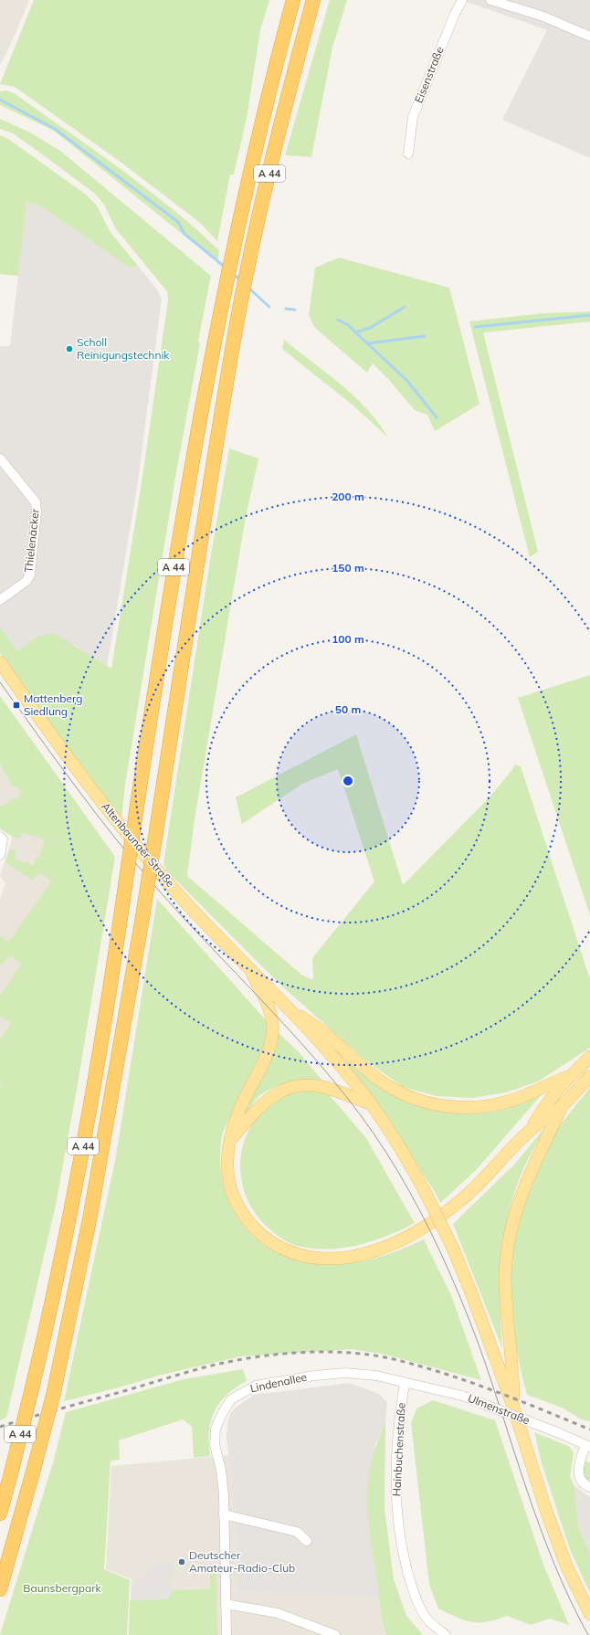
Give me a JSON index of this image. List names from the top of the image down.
{
  "streets": {
    "highway": ["A 44"],
    "main road": ["Altenbaunaer Straße"],
    "street": [
      "Eisenstraße",
      "Thielenäcker",
      "Lindenallee",
      "Ulmenstraße",
      "Hainbuchenstraße"
    ]
  },
  "crossings": [
    ["Lindenallee", "Ulmenstraße"],
    ["Lindenallee", "Hainbuchenstraße"],
    ["Ulmenstraße", "Hainbuchenstraße"]
  ],
  "parks": ["Baunsbergpark"],
  "places": {
    "other": ["Scholl Reinigungstechnik", "Deutscher Amateur-Radio-Club"],
    "transit": ["Mattenberg Siedlung"]
  },
  "rings": [
    "200 m",
    "150 m",
    "100 m",
    "50 m"
  ]
}
